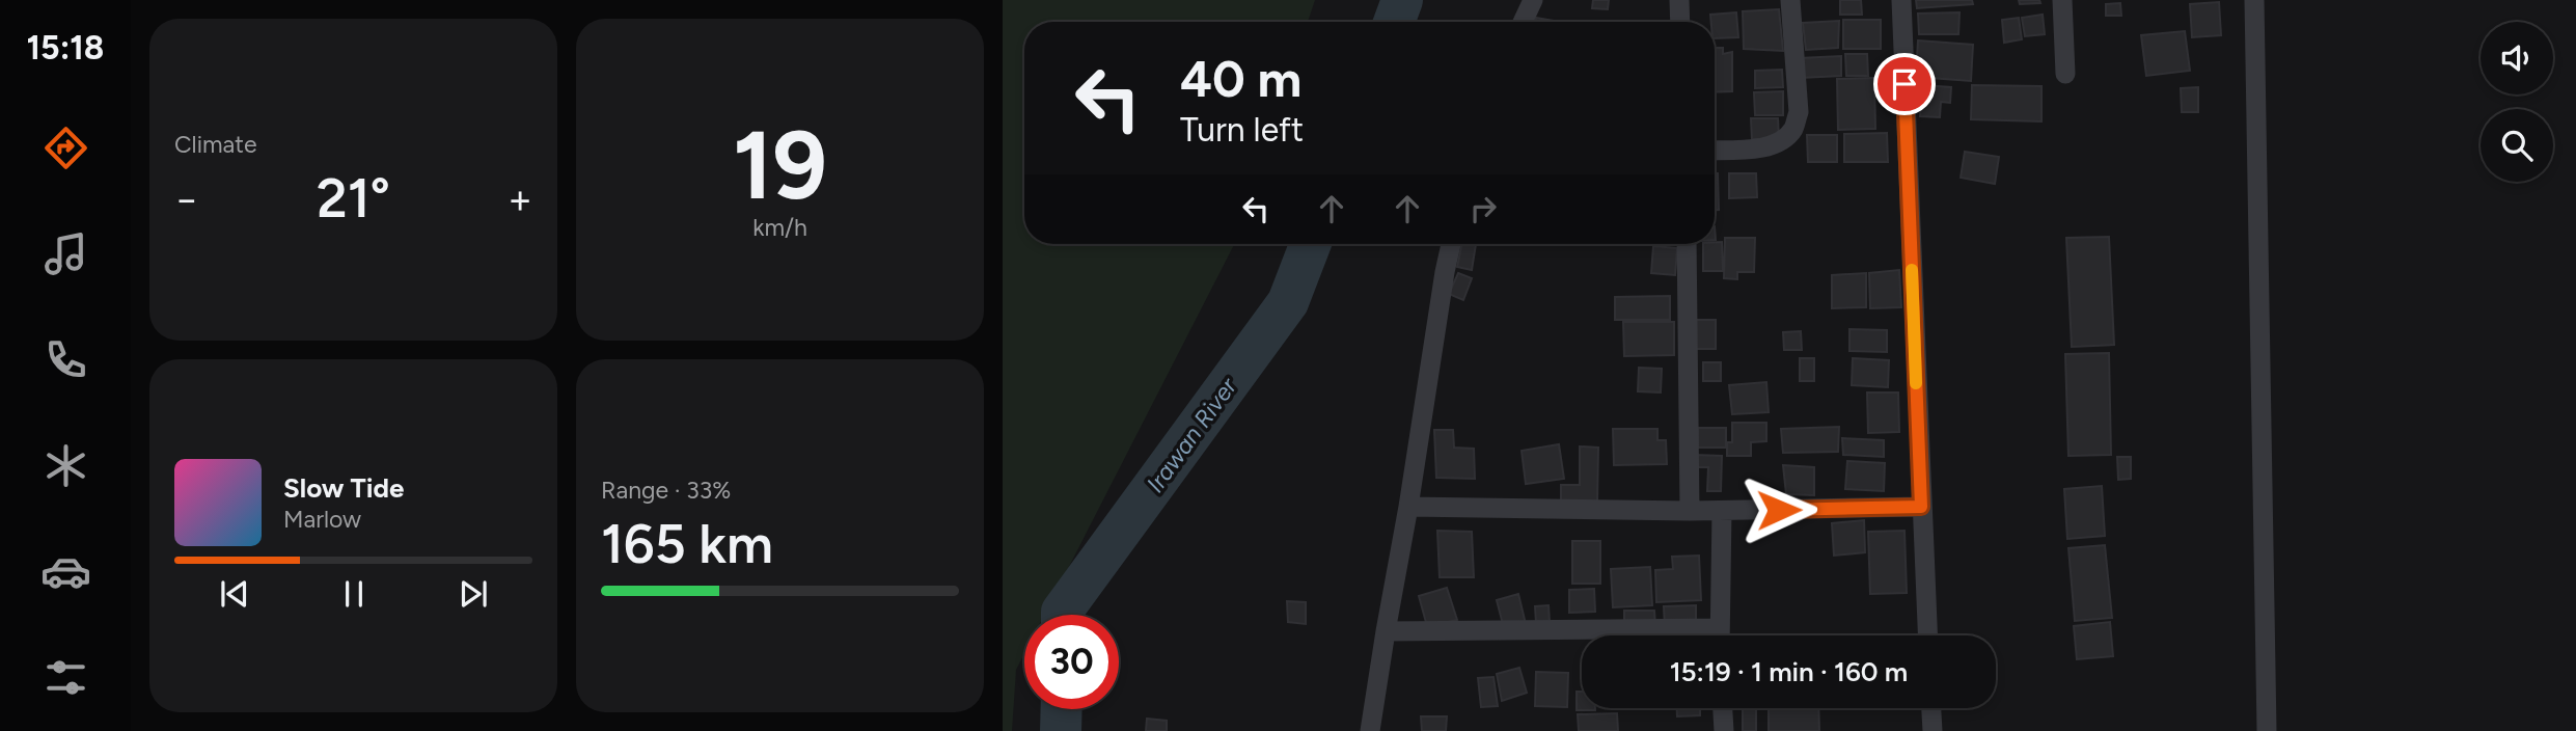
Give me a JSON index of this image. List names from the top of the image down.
{
  "water": ["Irawan River"],
  "page": {
    "tabs": "15:18",
    "tile": [
      "Climate",
      ["19", "km/h"],
      ["Range · 33%", "165 km"]
    ],
    "turn": ["40 m", "Turn left"],
    "heat": ["−", "21°", "+"],
    "song": ["Slow Tide", "Marlow"],
    "limit": "30",
    "trip": "15:19 · 1 min · 160 m"
  }
}
